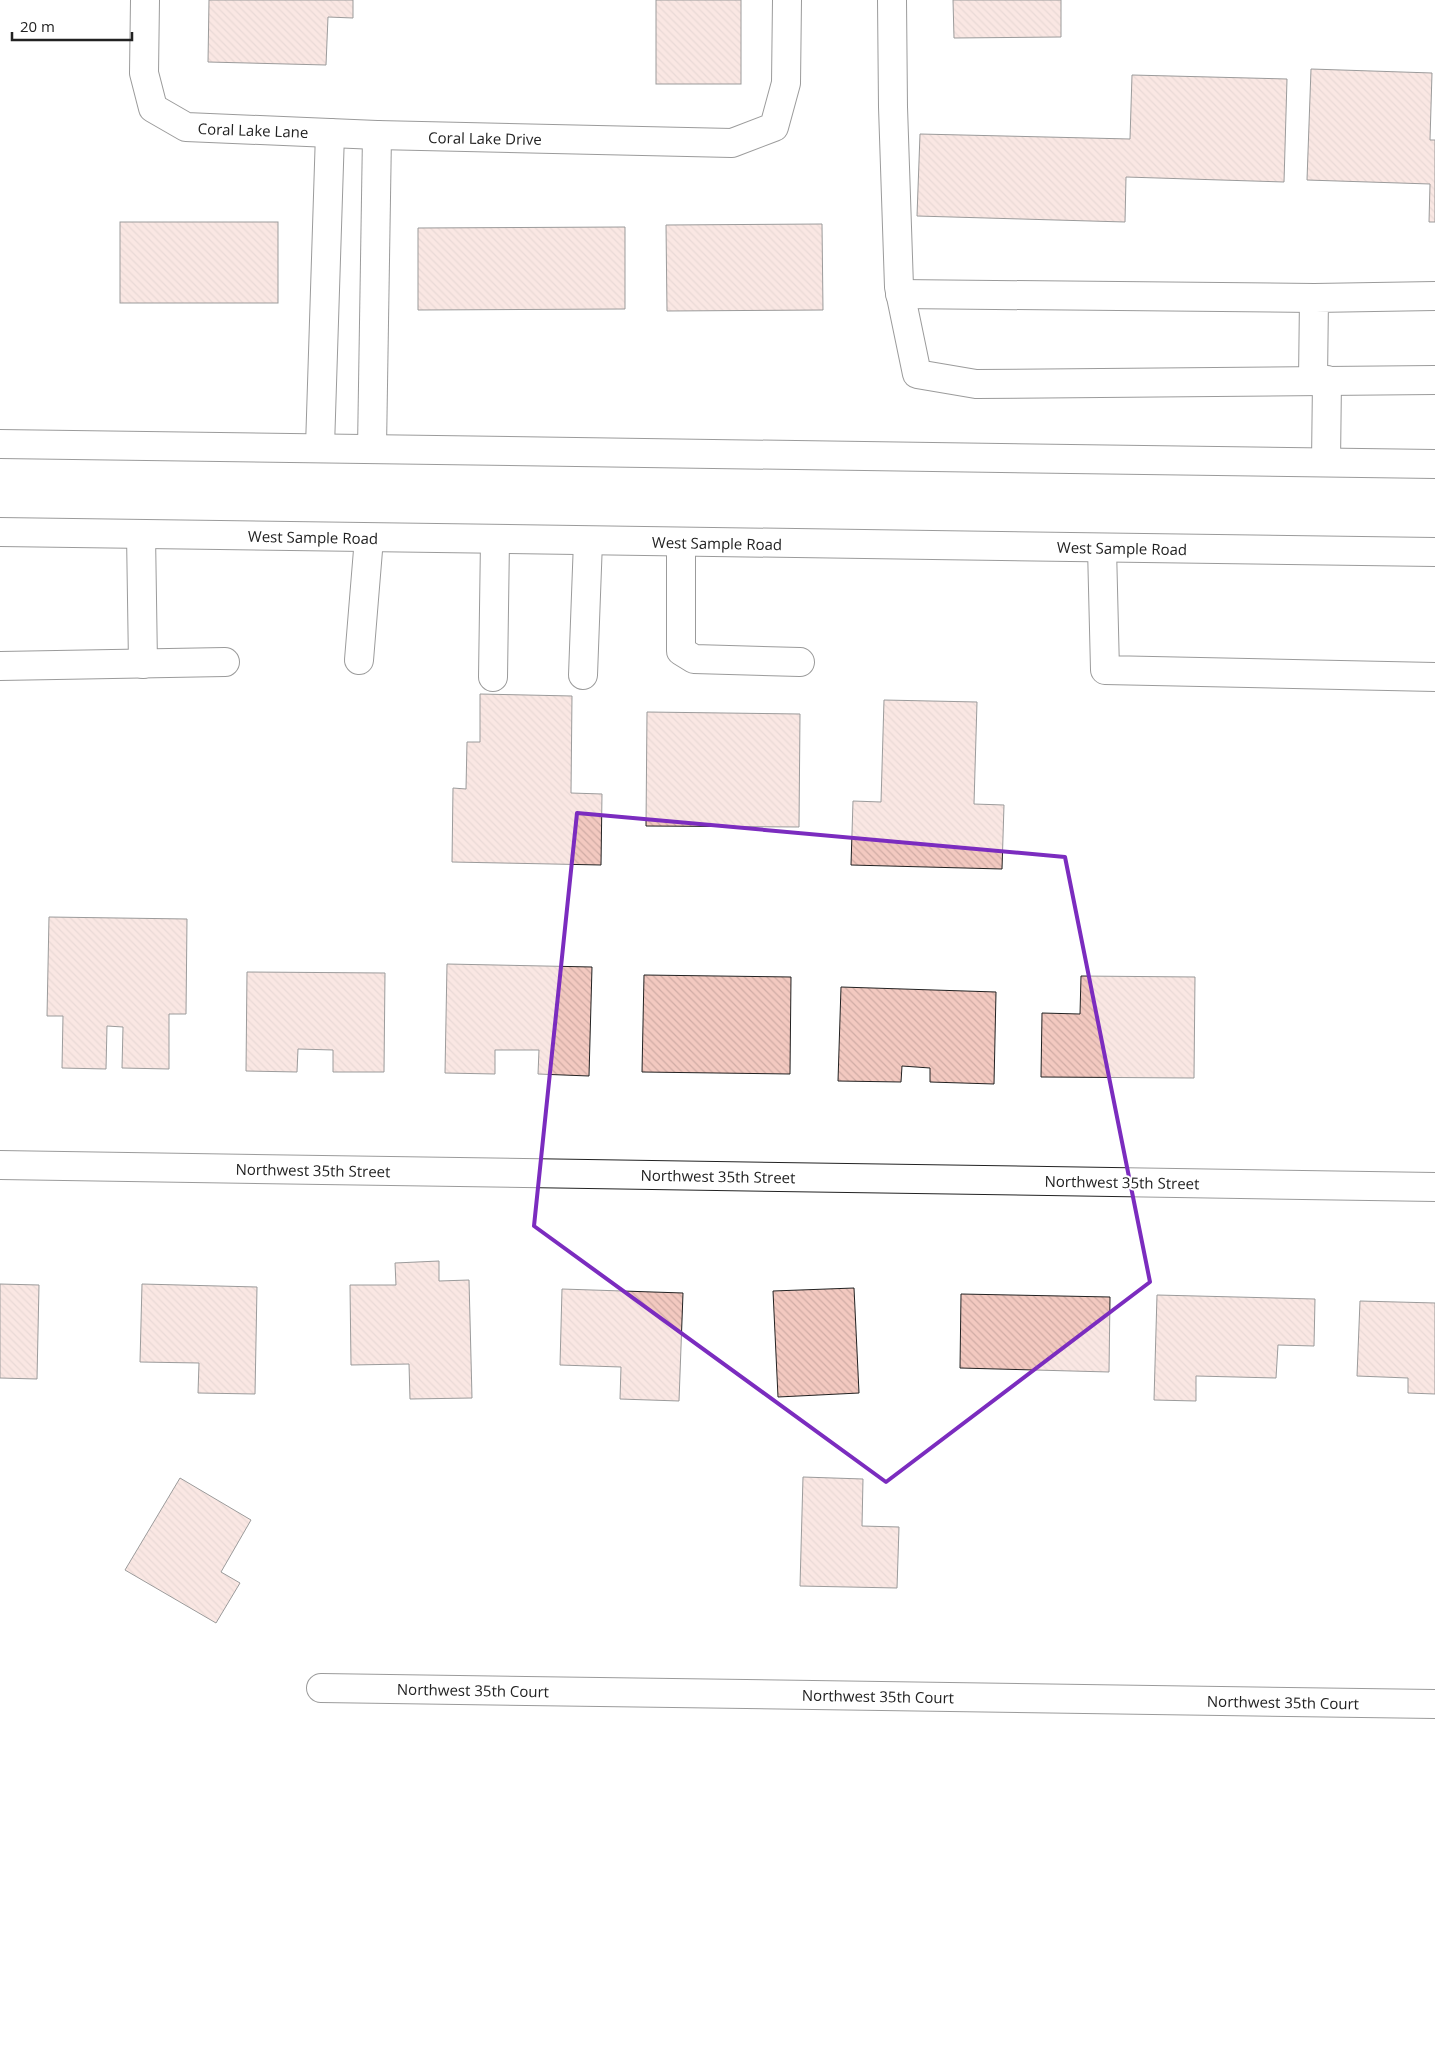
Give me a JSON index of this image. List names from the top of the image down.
{
  "streets": {
    "street": [
      "Coral Lake Lane",
      "Coral Lake Drive",
      "West Sample Road",
      "Northwest 35th Street",
      "Northwest 35th Court"
    ]
  },
  "crossings": [
    ["Coral Lake Lane", "Coral Lake Drive"]
  ],
  "scale_bar": "20 m"
}
